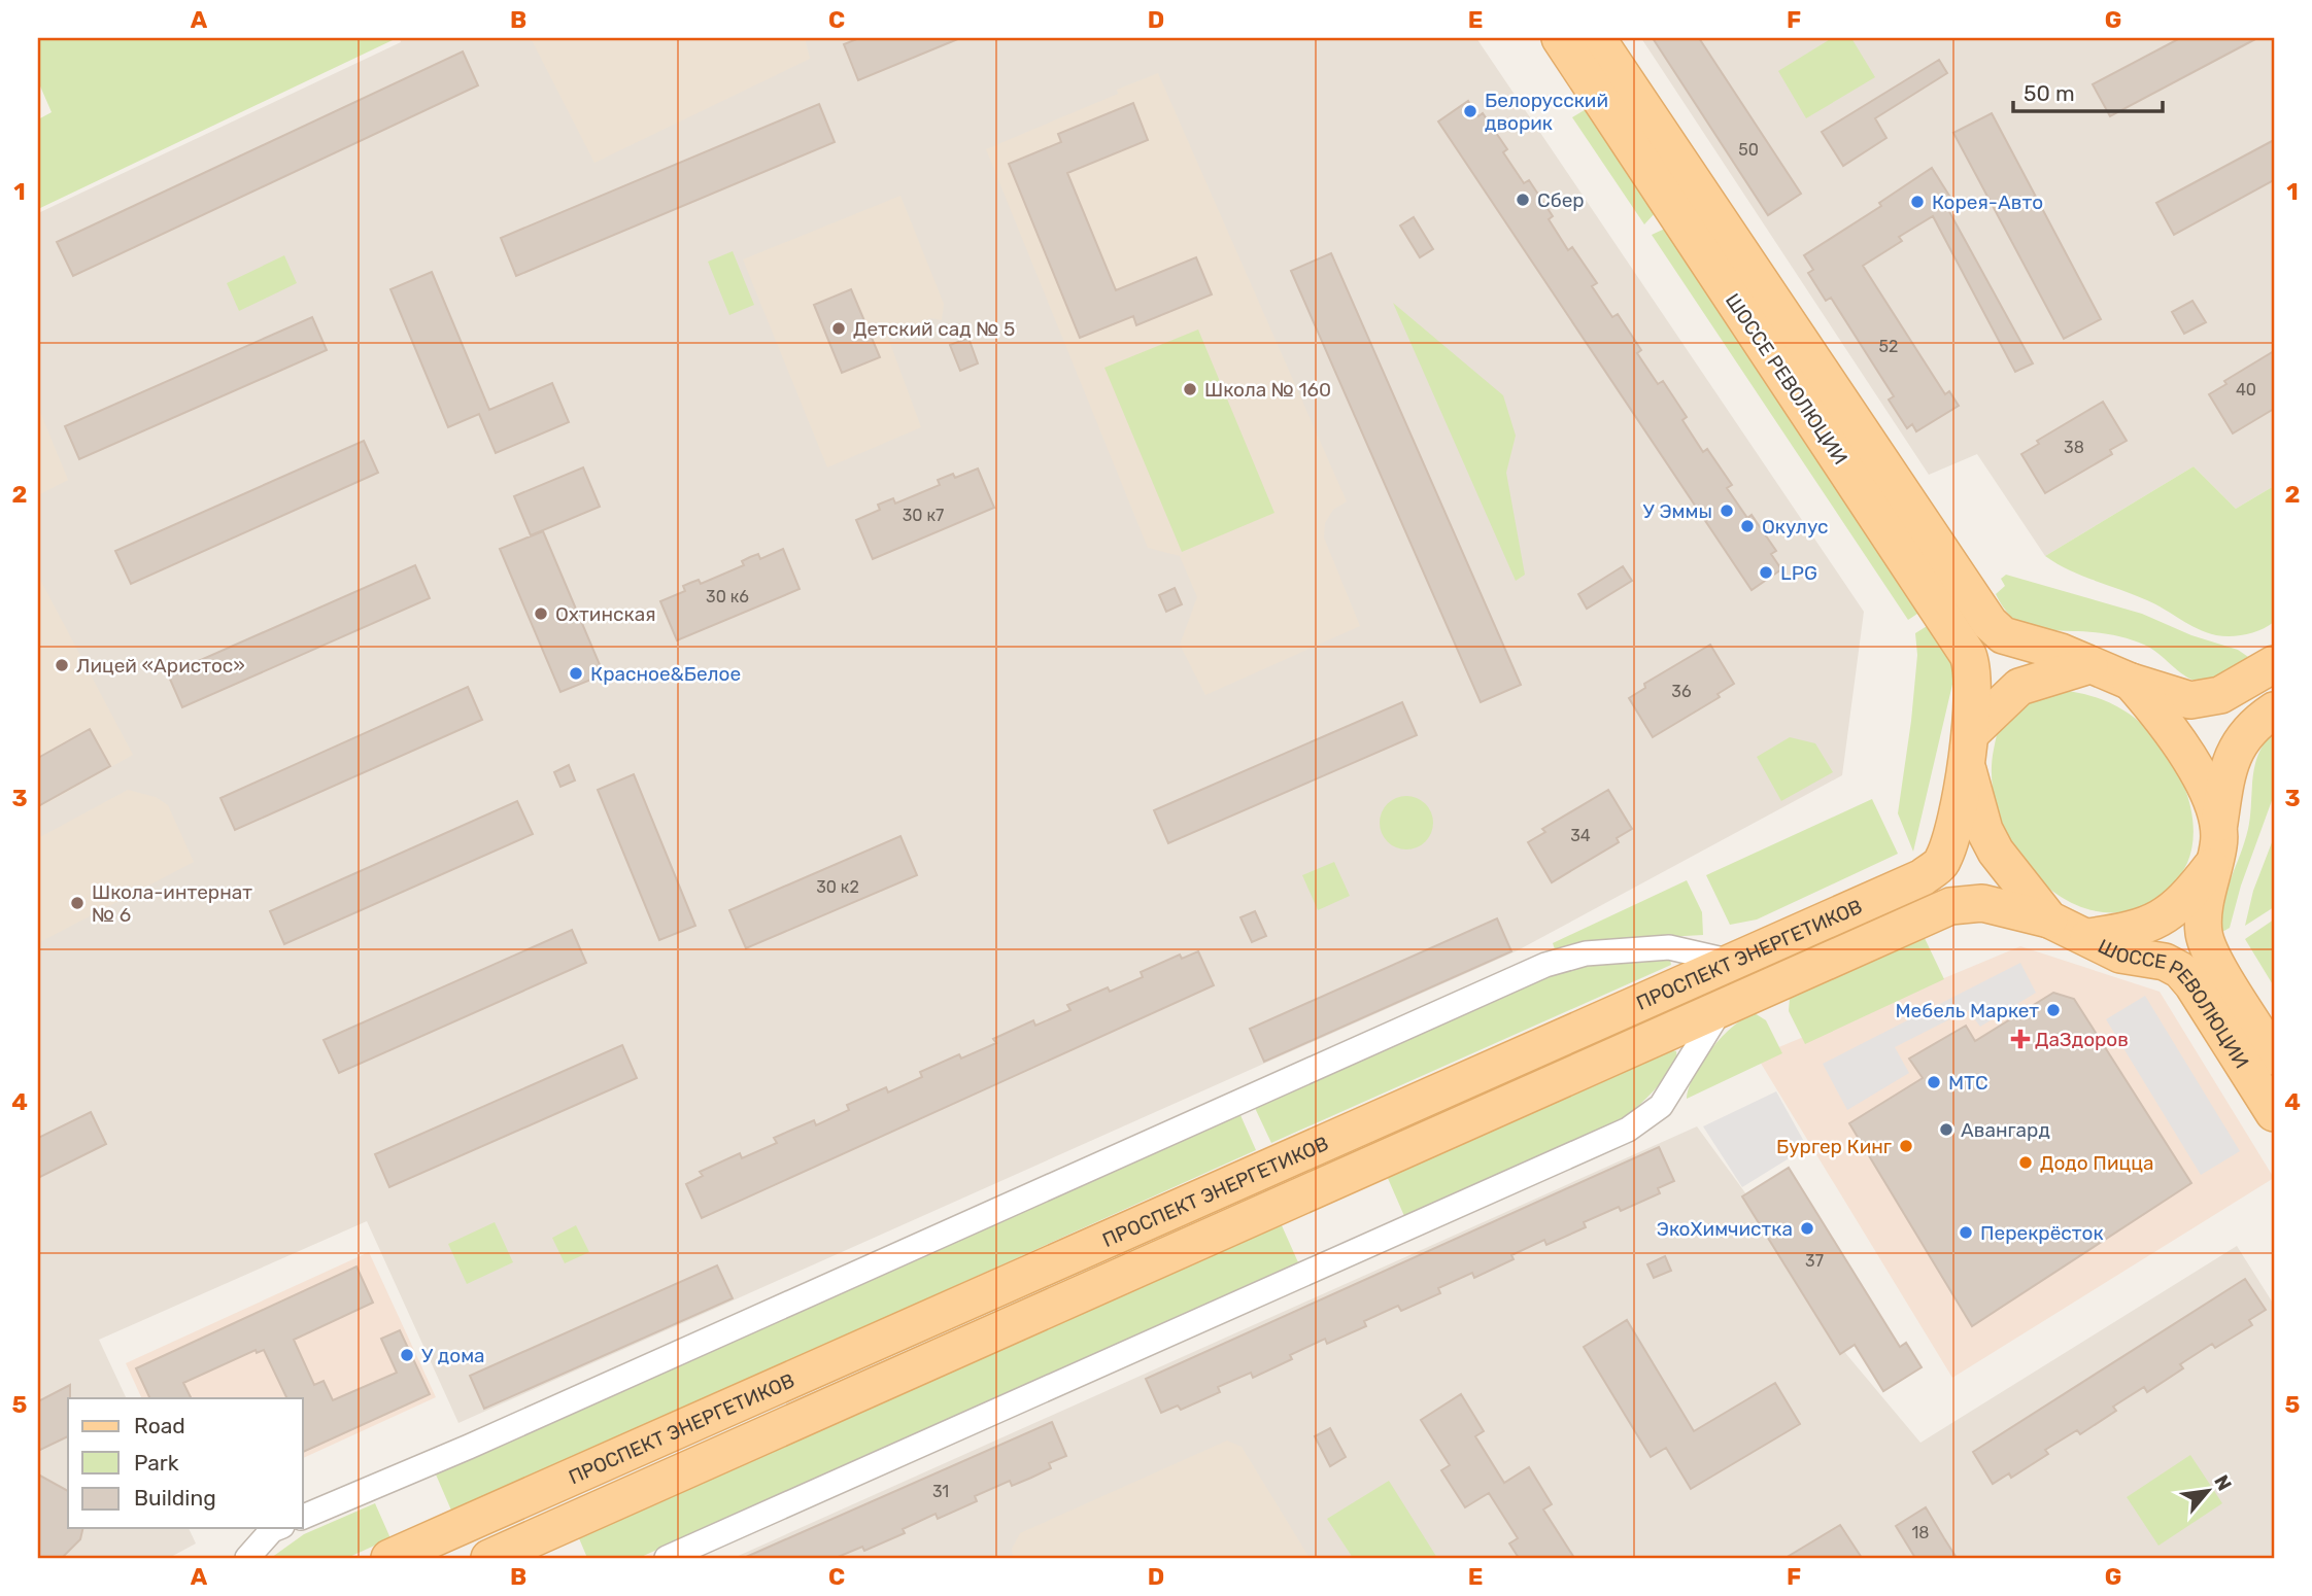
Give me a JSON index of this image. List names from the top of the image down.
{
  "streets": {
    "main road": ["ШОССЕ РЕВОЛЮЦИИ", "ПРОСПЕКТ ЭНЕРГЕТИКОВ"]
  },
  "crossings": [
    ["ШОССЕ РЕВОЛЮЦИИ", "ПРОСПЕКТ ЭНЕРГЕТИКОВ"]
  ],
  "places": {
    "other": [
      "Белорусский дворик",
      "Сбер",
      "Корея-Авто",
      "Детский сад № 5",
      "Школа № 160",
      "У Эммы",
      "Окулус",
      "LPG",
      "Охтинская",
      "Лицей «Аристос»",
      "Красное&Белое",
      "Школа-интернат № 6",
      "Мебель Маркет",
      "МТС",
      "Авангард",
      "Бургер Кинг",
      "Додо Пицца",
      "ЭкоХимчистка",
      "Перекрёсток",
      "У дома"
    ],
    "health": ["ДаЗдоров"]
  },
  "house_numbers": [
    "50",
    "52",
    "40",
    "38",
    "30 к7",
    "30 к6",
    "36",
    "34",
    "30 к2",
    "37",
    "31",
    "18"
  ],
  "legend": ["Road", "Park", "Building"],
  "scale_bar": "50 m",
  "north": "top right",
  "grid": {
    "columns": [
      "A",
      "B",
      "C",
      "D",
      "E",
      "F",
      "G"
    ],
    "rows": [
      "1",
      "2",
      "3",
      "4",
      "5"
    ]
  }
}
